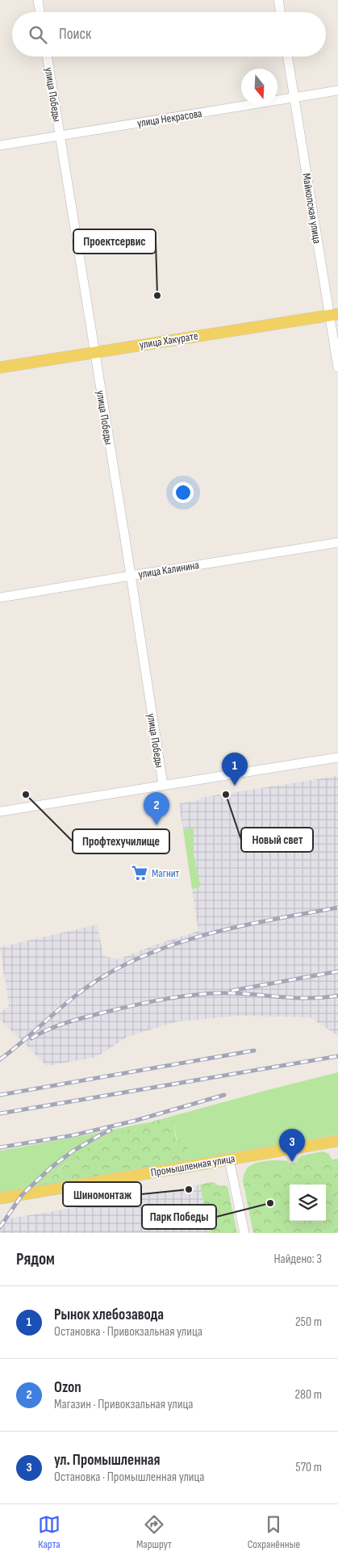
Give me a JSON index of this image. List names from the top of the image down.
{
  "streets": {
    "main road": ["улица Хакурате", "Промышленная улица"],
    "street": [
      "улица Победы",
      "улица Некрасова",
      "Майкопская улица",
      "улица Калинина"
    ]
  },
  "crossings": [
    ["улица Победы", "улица Некрасова"],
    ["улица Победы", "улица Хакурате"],
    ["улица Победы", "улица Калинина"],
    ["улица Некрасова", "Майкопская улица"],
    ["Майкопская улица", "улица Хакурате"]
  ],
  "places": {
    "other": [
      "Проектсервис",
      "Профтехучилище",
      "Новый свет",
      "Шиномонтаж",
      "Парк Победы"
    ],
    "supermarket": ["Магнит"]
  },
  "north": "bottom",
  "page": {
    "search": "Поиск",
    "pins": ["1", "2", "3"],
    "heading": ["Рядом", "Найдено: 3"],
    "list": [
      {
        "mark": "1",
        "name": "Рынок хлебозавода",
        "note": "Остановка · Привокзальная улица",
        "value": "250 m"
      },
      {
        "mark": "2",
        "name": "Ozon",
        "note": "Магазин · Привокзальная улица",
        "value": "280 m"
      },
      {
        "mark": "3",
        "name": "ул. Промышленная",
        "note": "Остановка · Промышленная улица",
        "value": "570 m"
      }
    ],
    "nav": ["Карта", "Маршрут", "Сохранённые"]
  }
}
